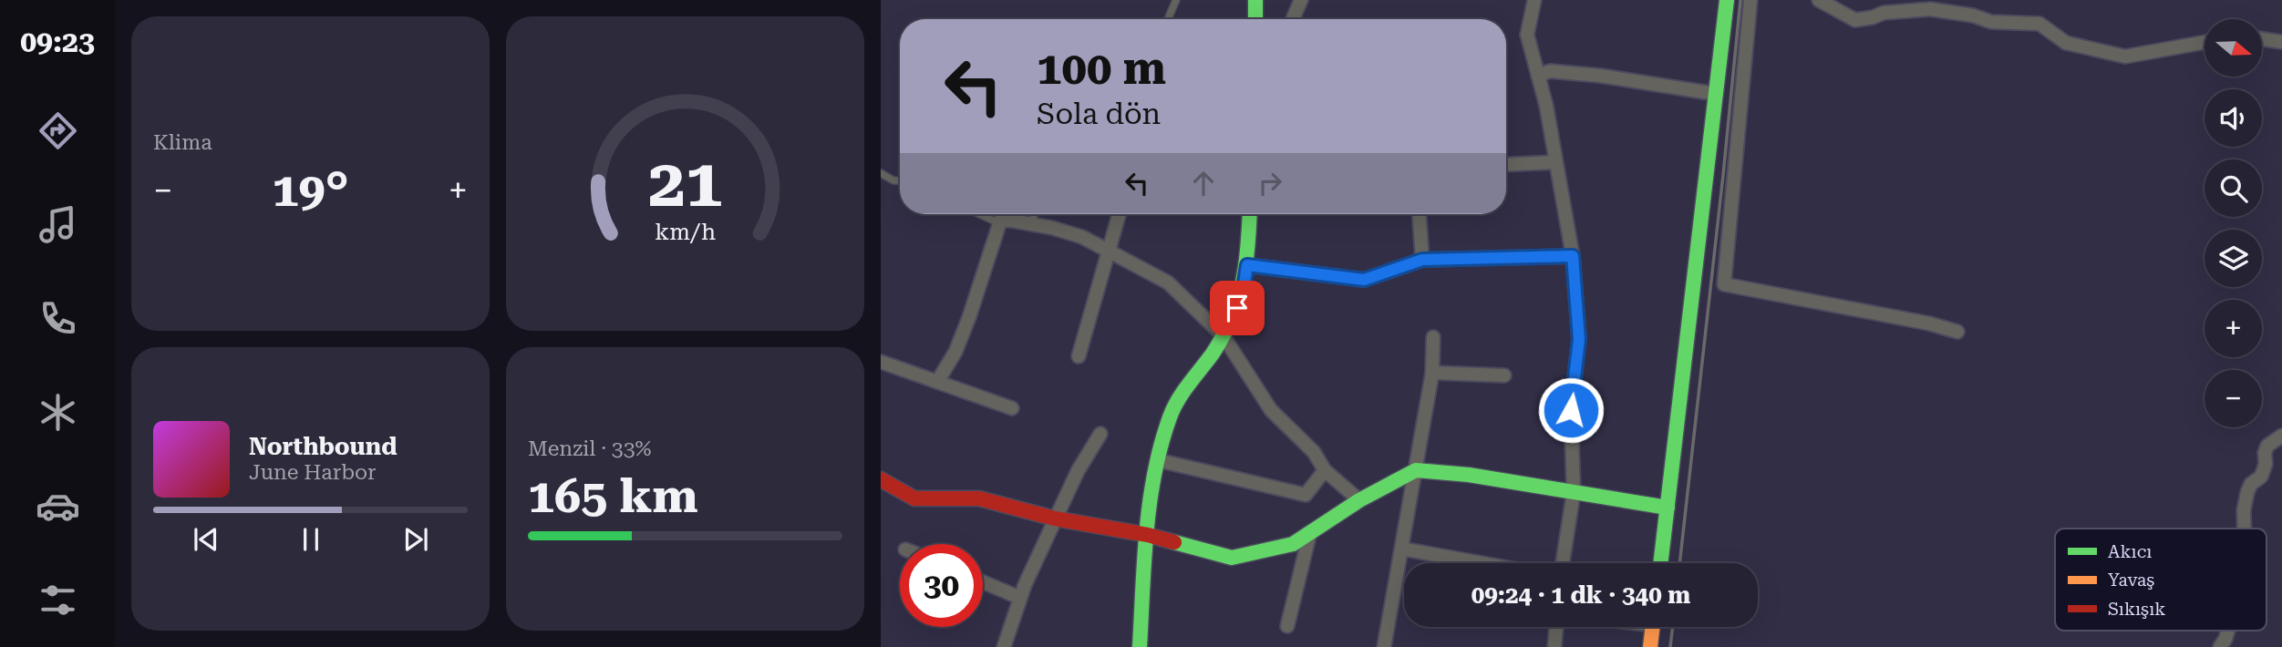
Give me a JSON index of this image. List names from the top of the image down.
{
  "legend": ["Akıcı", "Yavaş", "Sıkışık"],
  "north": "right",
  "page": {
    "tabs": "09:23",
    "tile": [
      "Klima",
      ["Menzil · 33%", "165 km"]
    ],
    "map_buttons": ["+", "−"],
    "turn": ["100 m", "Sola dön"],
    "heat": ["−", "19°", "+"],
    "song": ["Northbound", "June Harbor"],
    "limit": "30",
    "trip": "09:24 · 1 dk · 340 m",
    "gauge": ["21", "km/h"]
  }
}
